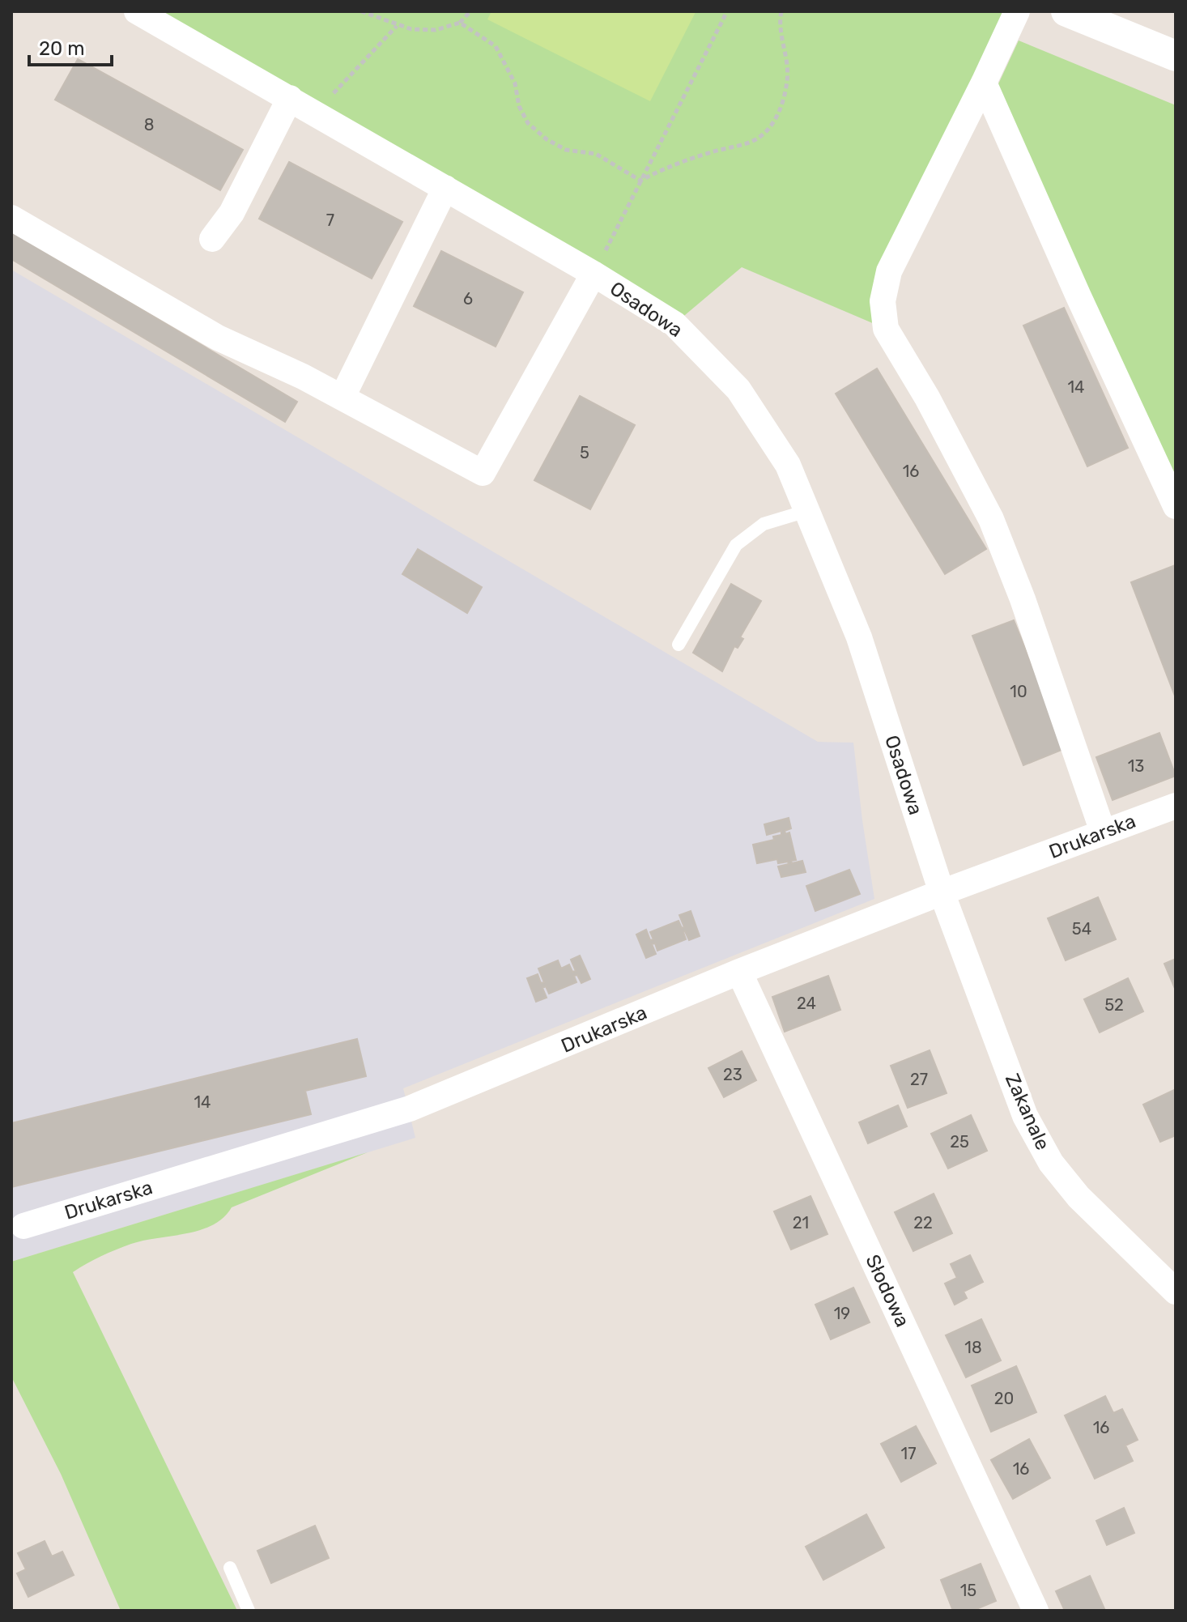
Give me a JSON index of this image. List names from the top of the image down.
{
  "streets": {
    "street": [
      "Osadowa",
      "Drukarska",
      "Zakanale",
      "Słodowa"
    ]
  },
  "crossings": [
    ["Osadowa", "Drukarska"],
    ["Osadowa", "Zakanale"],
    ["Drukarska", "Zakanale"],
    ["Drukarska", "Słodowa"]
  ],
  "house_numbers": [
    "8",
    "7",
    "6",
    "14",
    "5",
    "16",
    "10",
    "13",
    "54",
    "24",
    "52",
    "23",
    "27",
    "14",
    "25",
    "21",
    "22",
    "19",
    "18",
    "20",
    "16",
    "17",
    "16",
    "15"
  ],
  "scale_bar": "20 m"
}
